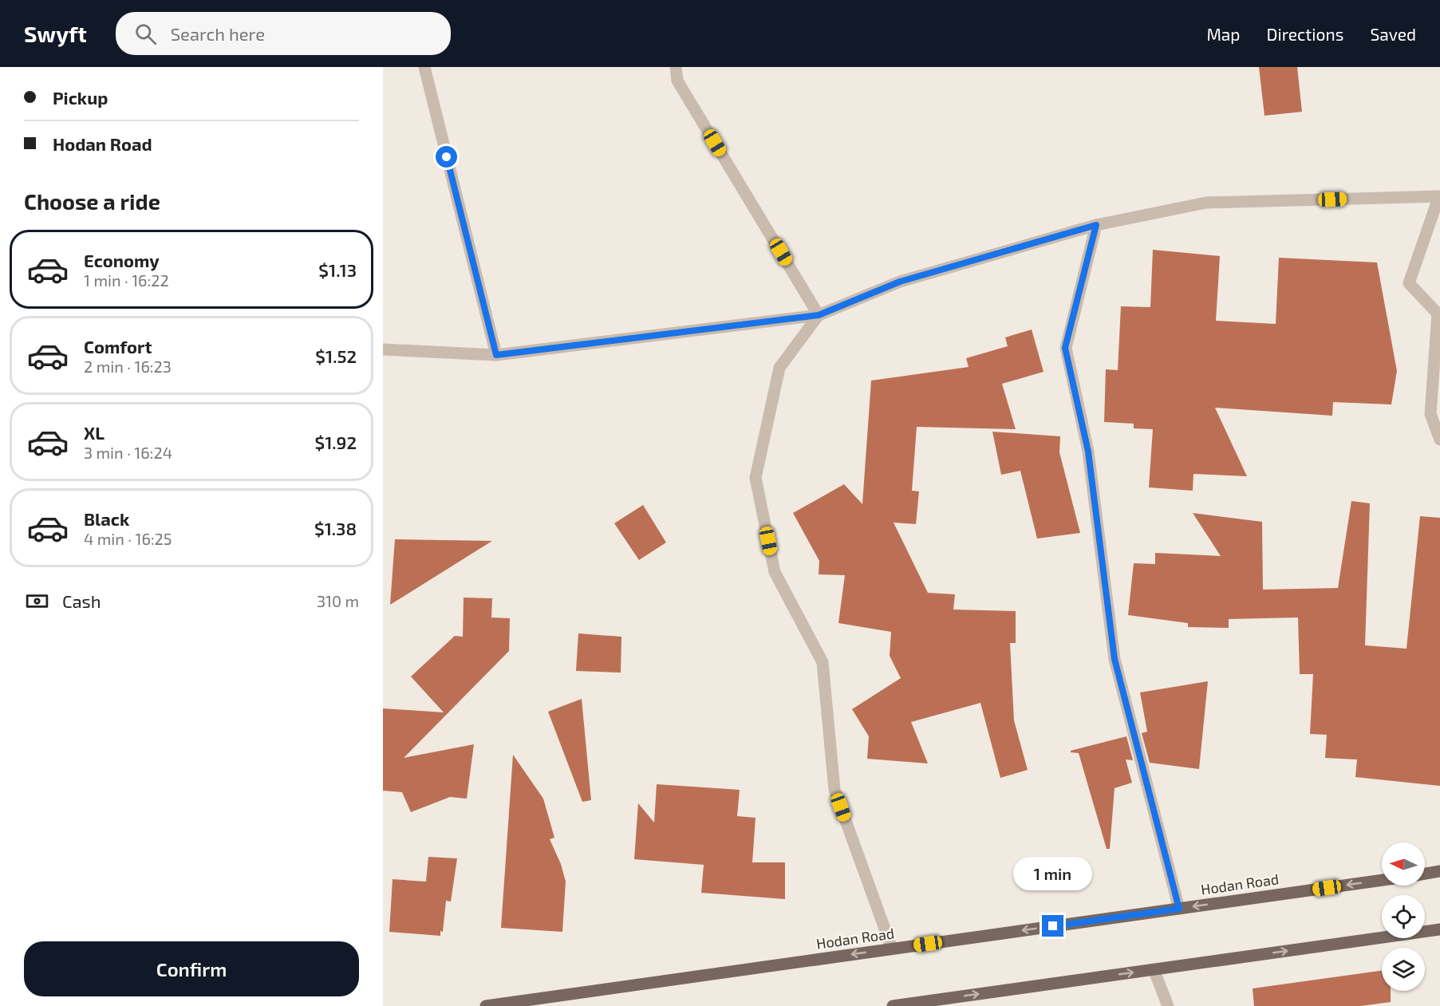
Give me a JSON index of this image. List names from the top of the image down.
{
  "streets": {
    "main road": ["Hodan Road"]
  },
  "north": "left",
  "page": {
    "header": "Swyft",
    "search": "Search here",
    "nav": ["Map", "Directions", "Saved"],
    "banner": ["Pickup", "Hodan Road"],
    "heading": "Choose a ride",
    "list": [
      {
        "name": "Economy",
        "note": "1 min · 16:22",
        "value": "$1.13"
      },
      {
        "name": "Comfort",
        "note": "2 min · 16:23",
        "value": "$1.52"
      },
      {
        "name": "XL",
        "note": "3 min · 16:24",
        "value": "$1.92"
      },
      {
        "name": "Black",
        "note": "4 min · 16:25",
        "value": "$1.38"
      }
    ],
    "pay": ["Cash", "310 m"],
    "bubble": "1 min",
    "buttons": "Confirm"
  }
}
